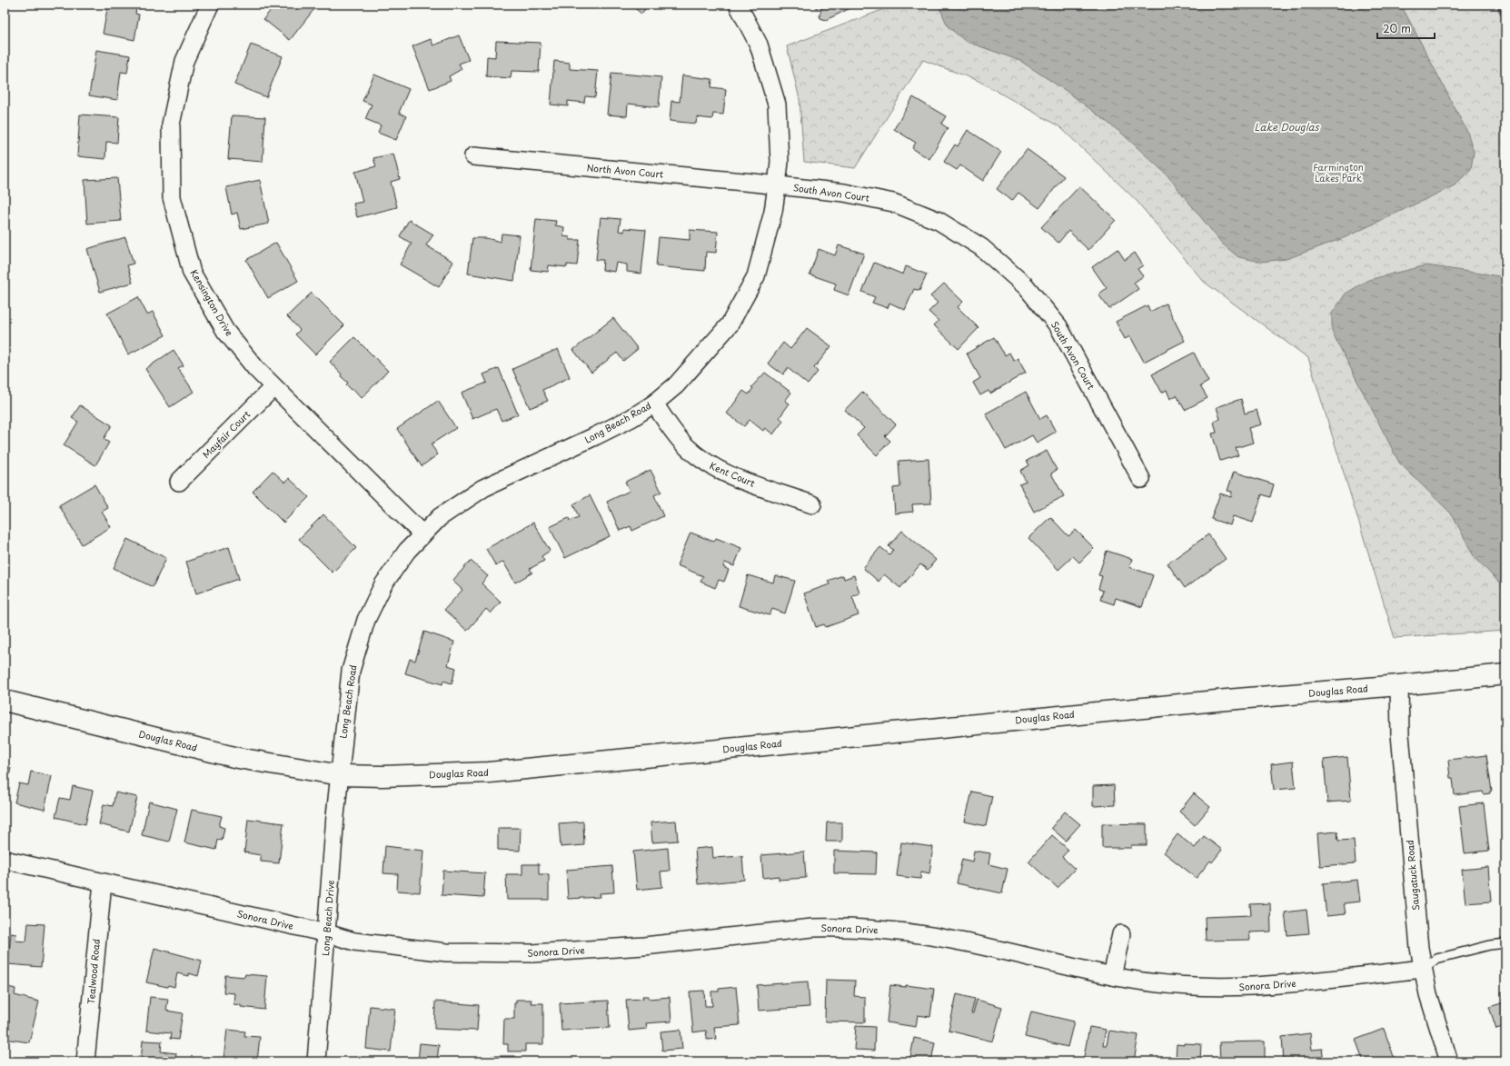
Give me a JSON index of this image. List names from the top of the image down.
{
  "streets": {
    "street": [
      "North Avon Court",
      "South Avon Court",
      "Kensington Drive",
      "Long Beach Road",
      "Mayfair Court",
      "Kent Court",
      "Douglas Road",
      "Saugatuck Road",
      "Long Beach Drive",
      "Sonora Drive",
      "Tealwood Road"
    ]
  },
  "crossings": [
    ["North Avon Court", "South Avon Court"],
    ["North Avon Court", "Long Beach Road"],
    ["South Avon Court", "Long Beach Road"],
    ["Kensington Drive", "Long Beach Road"],
    ["Kensington Drive", "Mayfair Court"],
    ["Long Beach Road", "Kent Court"],
    ["Long Beach Road", "Douglas Road"],
    ["Long Beach Road", "Long Beach Drive"],
    ["Douglas Road", "Saugatuck Road"],
    ["Douglas Road", "Long Beach Drive"],
    ["Saugatuck Road", "Sonora Drive"],
    ["Long Beach Drive", "Sonora Drive"],
    ["Sonora Drive", "Tealwood Road"]
  ],
  "water": ["Lake Douglas"],
  "parks": ["Farmington Lakes Park"],
  "scale_bar": "20 m"
}
